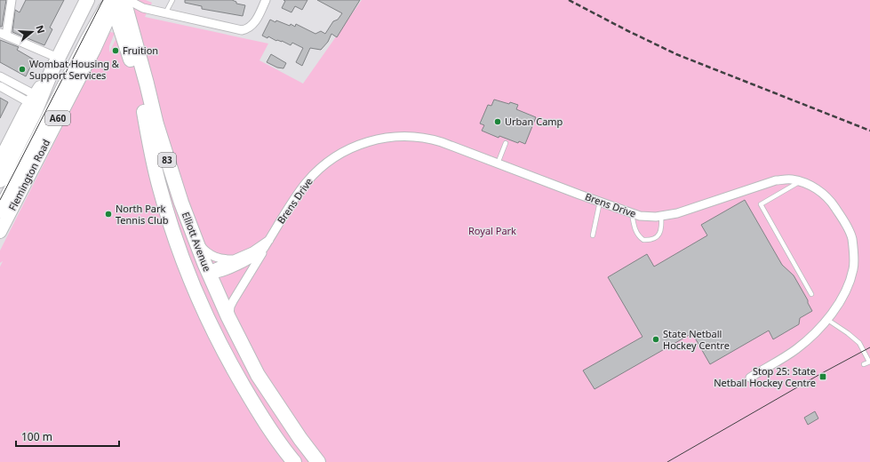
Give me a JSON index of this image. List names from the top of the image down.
{
  "streets": {
    "highway": [
      "A60",
      "83",
      "Flemington Road",
      "Elliott Avenue"
    ],
    "street": ["Brens Drive"]
  },
  "crossings": [
    ["Flemington Road", "Elliott Avenue"],
    ["Brens Drive", "Elliott Avenue"]
  ],
  "parks": ["Royal Park"],
  "places": {
    "other": [
      "Fruition",
      "Wombat Housing & Support Services",
      "Urban Camp",
      "North Park Tennis Club",
      "State Netball Hockey Centre"
    ],
    "transit": ["Stop 25: State Netball Hockey Centre"]
  },
  "scale_bar": "100 m",
  "north": "right"
}
